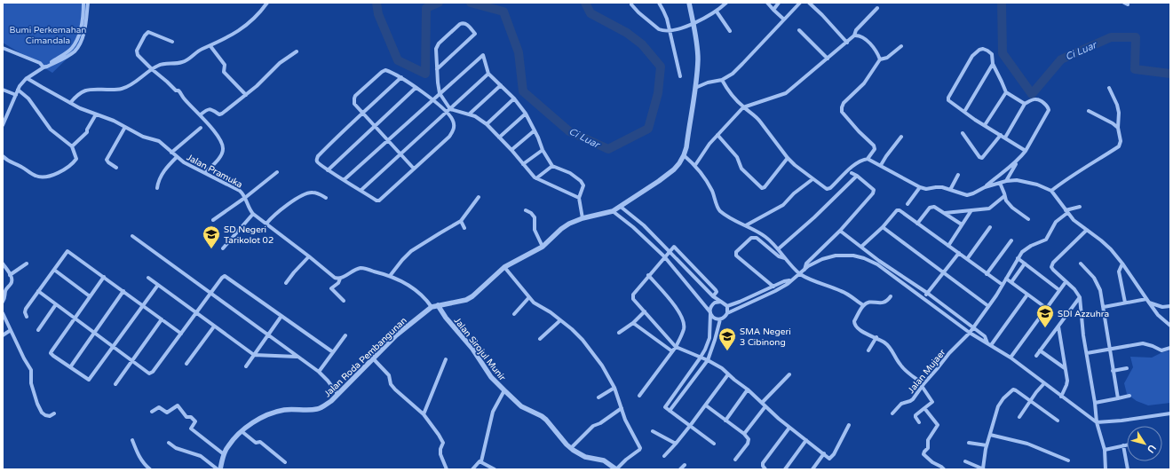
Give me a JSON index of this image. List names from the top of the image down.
{
  "streets": {
    "street": [
      "Jalan Pramuka",
      "Jalan Sirojul Munir",
      "Jalan Roda Pembangunan",
      "Jalan Mujaer"
    ]
  },
  "crossings": [
    ["Jalan Sirojul Munir", "Jalan Roda Pembangunan"]
  ],
  "water": ["Ci Luar"],
  "parks": ["Bumi Perkemahan Cimandala"],
  "places": {
    "school or university": ["SD Negeri Tarikolot 02", "SDI Azzuhra", "SMA Negeri 3 Cibinong"]
  },
  "north": "bottom right"
}
